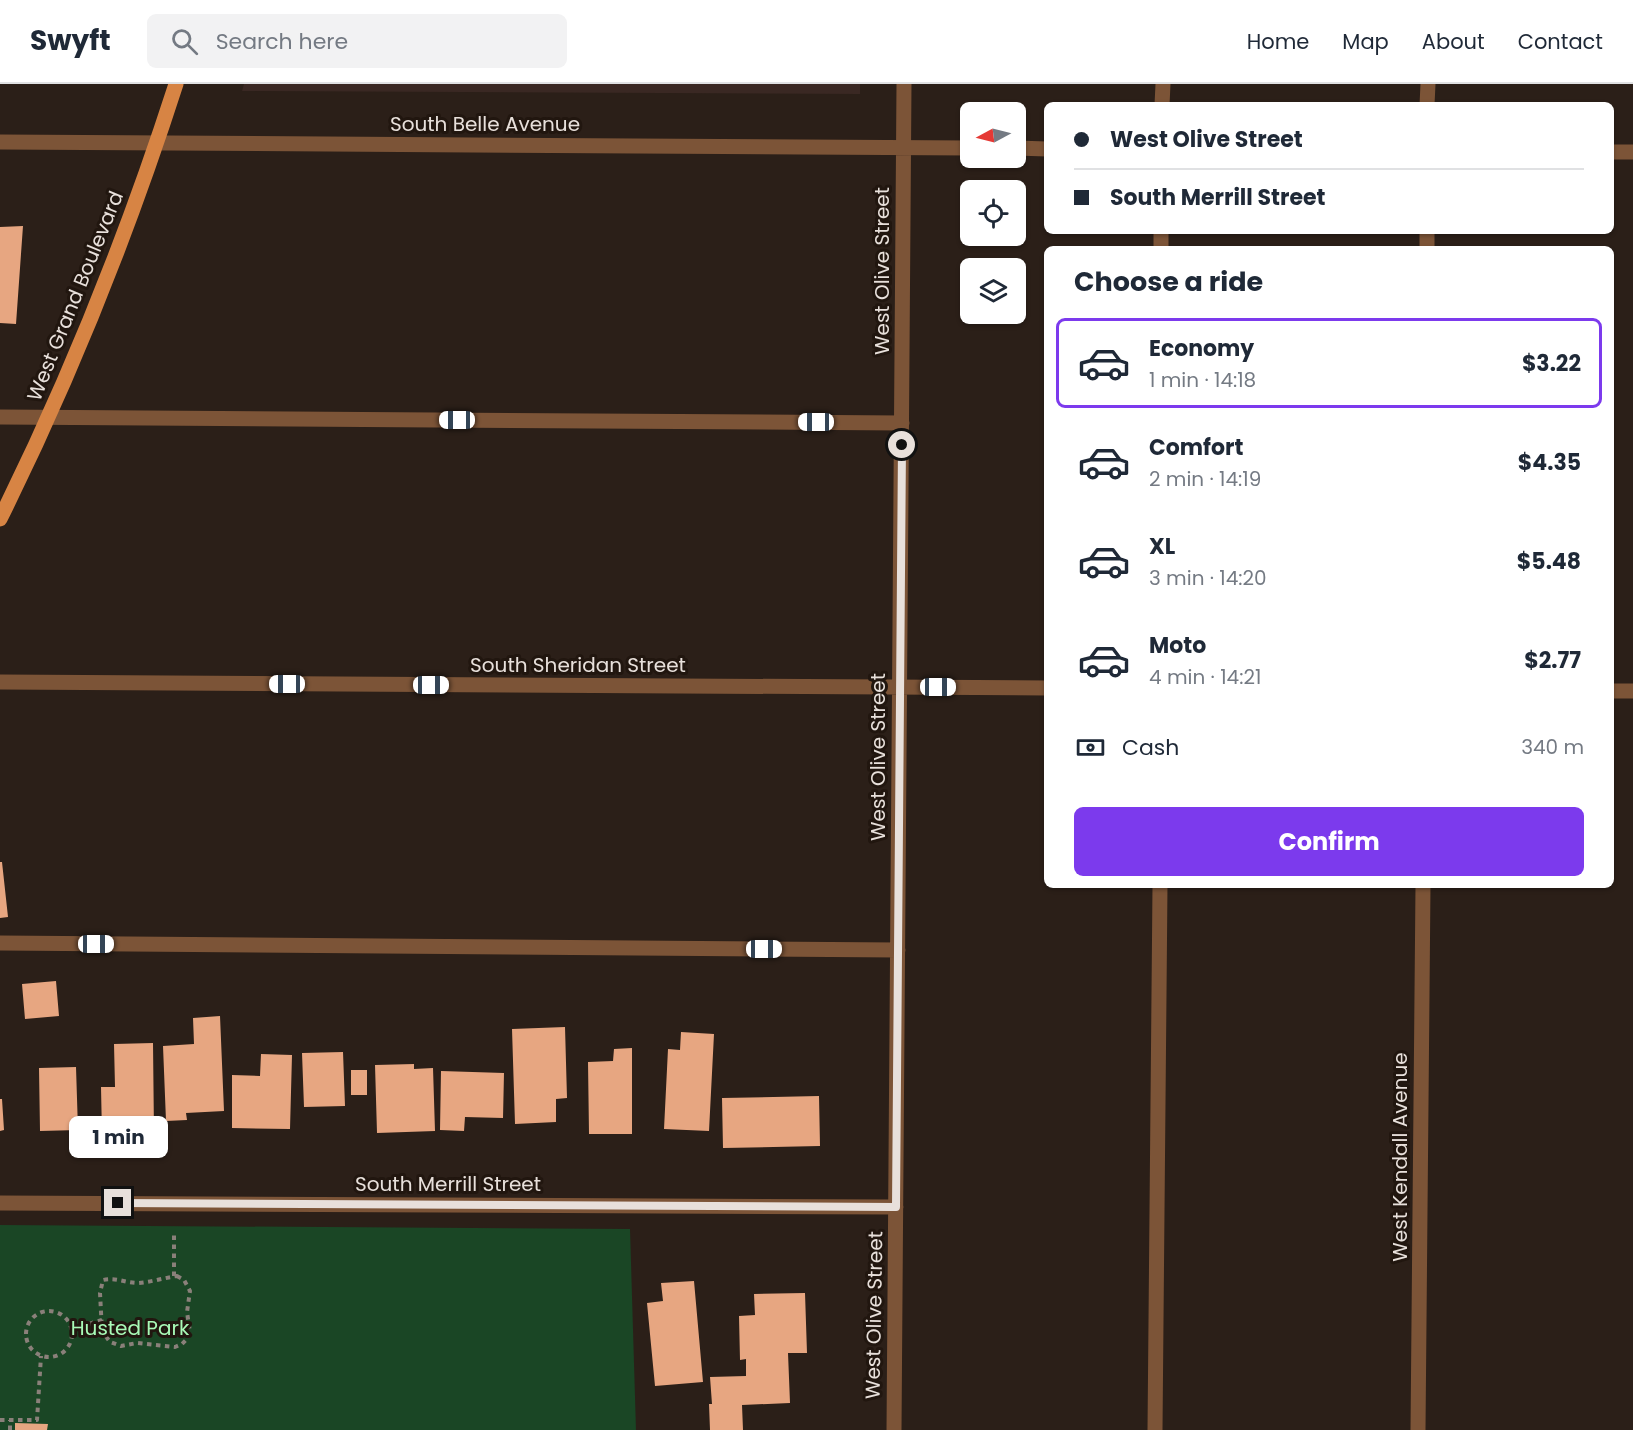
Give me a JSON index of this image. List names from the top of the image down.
{
  "streets": {
    "main road": ["West Grand Boulevard"],
    "street": [
      "South Belle Avenue",
      "West Olive Street",
      "South Sheridan Street",
      "West Kendall Avenue",
      "South Merrill Street"
    ]
  },
  "crossings": [
    ["South Belle Avenue", "West Olive Street"],
    ["South Belle Avenue", "West Grand Boulevard"],
    ["West Olive Street", "South Sheridan Street"],
    ["West Olive Street", "South Merrill Street"]
  ],
  "parks": ["Husted Park"],
  "north": "left",
  "page": {
    "header": "Swyft",
    "search": "Search here",
    "nav": [
      "Home",
      "Map",
      "About",
      "Contact"
    ],
    "banner": ["West Olive Street", "South Merrill Street"],
    "heading": "Choose a ride",
    "list": [
      {
        "name": "Economy",
        "note": "1 min · 14:18",
        "value": "$3.22"
      },
      {
        "name": "Comfort",
        "note": "2 min · 14:19",
        "value": "$4.35"
      },
      {
        "name": "XL",
        "note": "3 min · 14:20",
        "value": "$5.48"
      },
      {
        "name": "Moto",
        "note": "4 min · 14:21",
        "value": "$2.77"
      }
    ],
    "pay": ["Cash", "340 m"],
    "buttons": "Confirm",
    "bubble": "1 min"
  }
}
